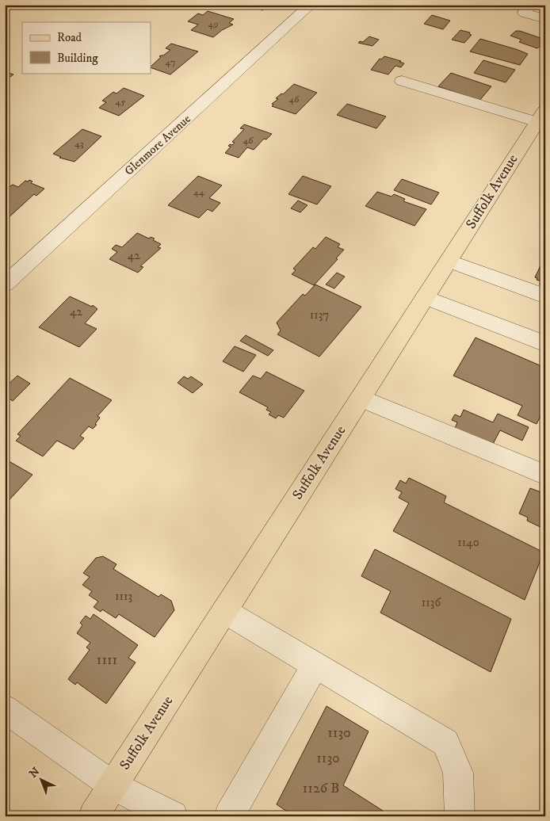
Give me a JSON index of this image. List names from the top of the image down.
{
  "streets": {
    "main road": ["Suffolk Avenue"],
    "street": ["Glenmore Avenue"]
  },
  "house_numbers": [
    "49",
    "47",
    "46",
    "45",
    "46",
    "43",
    "44",
    "42",
    "42",
    "1137",
    "1140",
    "1113",
    "1136",
    "1111",
    "1130",
    "1130",
    "1126 B"
  ],
  "legend": ["Road", "Building"],
  "north": "top left"
}
